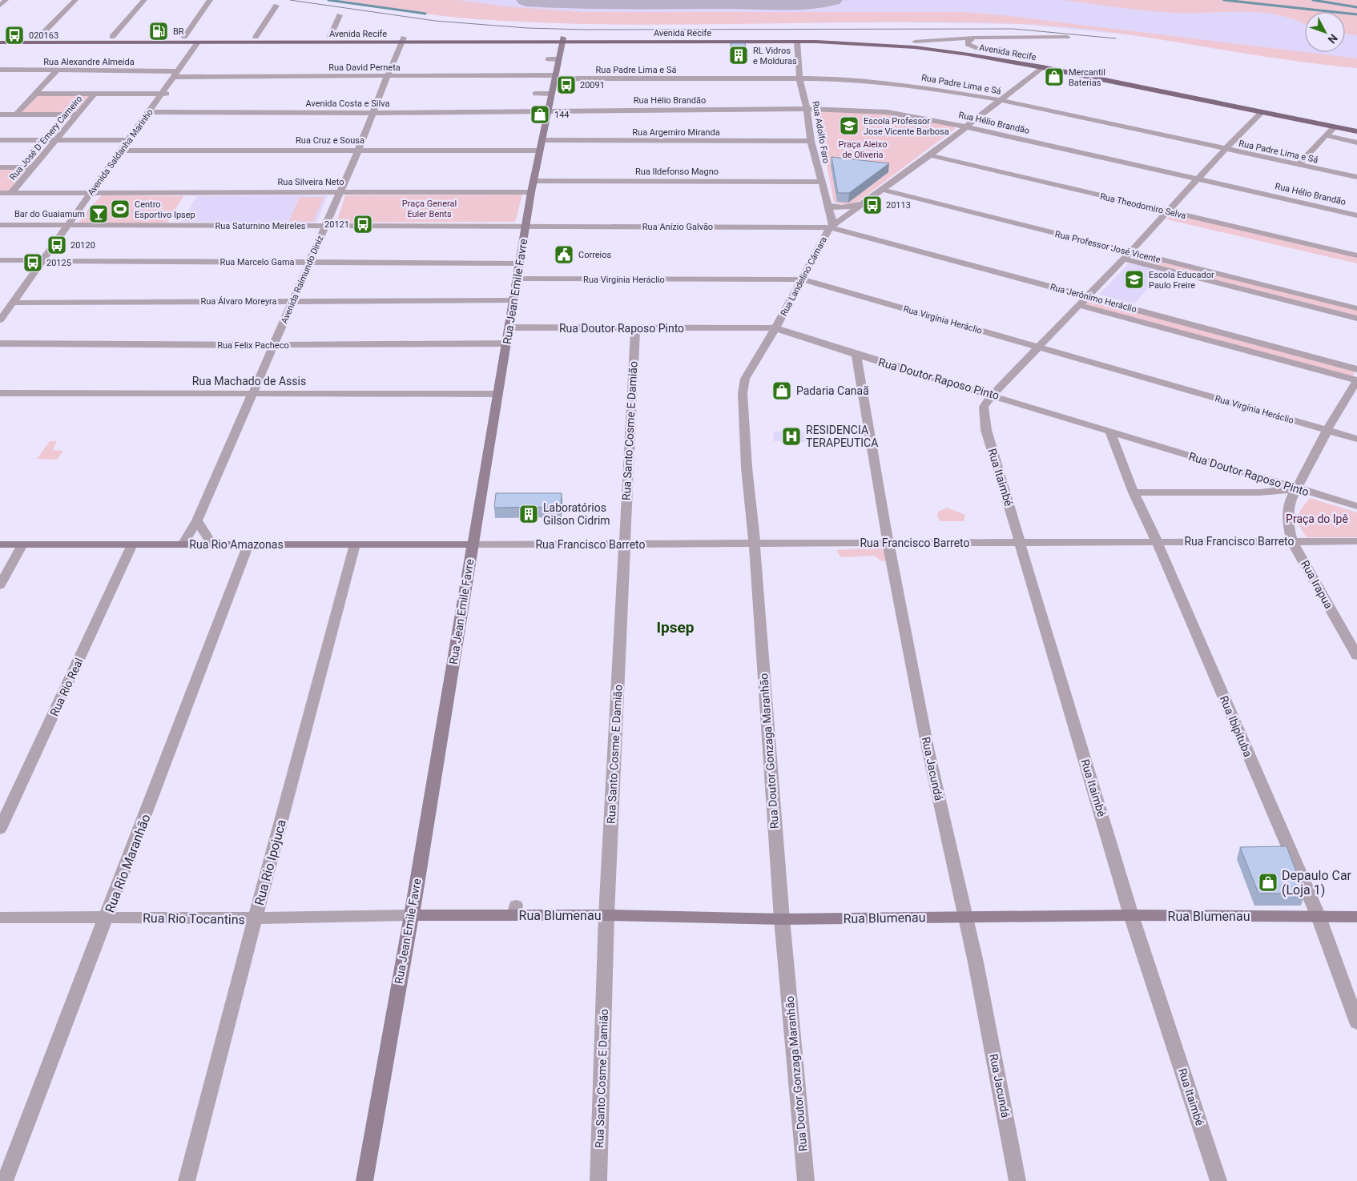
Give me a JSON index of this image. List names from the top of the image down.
{
  "streets": {
    "main road": [
      "Avenida Recife",
      "Rua Jean Emile Favre",
      "Rua Rio Amazonas",
      "Rua Blumenau"
    ],
    "street": [
      "Rua Alexandre Almeida",
      "Rua David Perneta",
      "Rua Padre Lima e Sá",
      "Rua Hélio Brandão",
      "Avenida Costa e Silva",
      "Rua Argemiro Miranda",
      "Rua Adolfo Faro",
      "Rua José D´Emery Carneiro",
      "Rua Cruz e Sousa",
      "Avenida Saldanha Marinho",
      "Rua Ildefonso Magno",
      "Rua Silveira Neto",
      "Rua Theodomiro Selva",
      "Rua Saturnino Meireles",
      "Rua Anízio Galvão",
      "Rua Professor José Vicente",
      "Rua Marcelo Gama",
      "Rua Landelino Câmara",
      "Avenida Raimundo Diniz",
      "Rua Virgínia Heráclio",
      "Rua Jerônimo Heráclio",
      "Rua Álvaro Moreyra",
      "Rua Doutor Raposo Pinto",
      "Rua Felix Pacheco",
      "Rua Machado de Assis",
      "Rua Santo Cosme E Damião",
      "Rua Itaimbé",
      "Rua Francisco Barreto",
      "Rua Irapua",
      "Rua Rio Real",
      "Rua Ibipituba",
      "Rua Doutor Gonzaga Maranhão",
      "Rua Jacundá",
      "Rua Rio Ipojuca",
      "Rua Rio Maranhão",
      "Rua Rio Tocantins"
    ]
  },
  "crossings": [
    ["Avenida Recife", "Rua Adolfo Faro"],
    ["Avenida Recife", "Avenida Saldanha Marinho"],
    ["Avenida Recife", "Avenida Raimundo Diniz"],
    ["Avenida Recife", "Rua Jean Emile Favre"],
    ["Avenida Recife", "Rua Itaimbé"],
    ["Rua Alexandre Almeida", "Rua David Perneta"],
    ["Rua Alexandre Almeida", "Avenida Saldanha Marinho"],
    ["Rua David Perneta", "Rua Padre Lima e Sá"],
    ["Rua David Perneta", "Avenida Saldanha Marinho"],
    ["Rua David Perneta", "Avenida Raimundo Diniz"],
    ["Rua David Perneta", "Rua Jean Emile Favre"],
    ["Rua Padre Lima e Sá", "Rua Adolfo Faro"],
    ["Rua Padre Lima e Sá", "Rua Jean Emile Favre"],
    ["Rua Padre Lima e Sá", "Rua Itaimbé"],
    ["Rua Hélio Brandão", "Avenida Costa e Silva"],
    ["Rua Hélio Brandão", "Rua Adolfo Faro"],
    ["Rua Hélio Brandão", "Rua Jean Emile Favre"],
    ["Rua Hélio Brandão", "Rua Itaimbé"],
    ["Avenida Costa e Silva", "Avenida Saldanha Marinho"],
    ["Avenida Costa e Silva", "Avenida Raimundo Diniz"],
    ["Avenida Costa e Silva", "Rua Jean Emile Favre"],
    ["Rua Argemiro Miranda", "Rua Adolfo Faro"],
    ["Rua Argemiro Miranda", "Rua Jean Emile Favre"],
    ["Rua Adolfo Faro", "Rua Ildefonso Magno"],
    ["Rua Adolfo Faro", "Rua Anízio Galvão"],
    ["Rua Adolfo Faro", "Rua Landelino Câmara"],
    ["Rua Adolfo Faro", "Rua Jerônimo Heráclio"],
    ["Rua José D´Emery Carneiro", "Rua Silveira Neto"],
    ["Rua Cruz e Sousa", "Avenida Saldanha Marinho"],
    ["Rua Cruz e Sousa", "Avenida Raimundo Diniz"],
    ["Rua Cruz e Sousa", "Rua Jean Emile Favre"],
    ["Avenida Saldanha Marinho", "Rua Silveira Neto"],
    ["Avenida Saldanha Marinho", "Rua Saturnino Meireles"],
    ["Avenida Saldanha Marinho", "Rua Marcelo Gama"],
    ["Avenida Saldanha Marinho", "Rua Álvaro Moreyra"],
    ["Rua Ildefonso Magno", "Rua Jean Emile Favre"],
    ["Rua Silveira Neto", "Avenida Raimundo Diniz"],
    ["Rua Silveira Neto", "Rua Jean Emile Favre"],
    ["Rua Theodomiro Selva", "Rua Itaimbé"],
    ["Rua Saturnino Meireles", "Rua Anízio Galvão"],
    ["Rua Saturnino Meireles", "Avenida Raimundo Diniz"],
    ["Rua Saturnino Meireles", "Rua Jean Emile Favre"],
    ["Rua Anízio Galvão", "Rua Landelino Câmara"],
    ["Rua Anízio Galvão", "Rua Jean Emile Favre"],
    ["Rua Anízio Galvão", "Rua Jerônimo Heráclio"],
    ["Rua Professor José Vicente", "Rua Itaimbé"],
    ["Rua Marcelo Gama", "Avenida Raimundo Diniz"],
    ["Rua Marcelo Gama", "Rua Jean Emile Favre"],
    ["Rua Landelino Câmara", "Rua Virgínia Heráclio"],
    ["Rua Landelino Câmara", "Rua Jerônimo Heráclio"],
    ["Rua Landelino Câmara", "Rua Doutor Raposo Pinto"],
    ["Rua Landelino Câmara", "Rua Doutor Gonzaga Maranhão"],
    ["Avenida Raimundo Diniz", "Rua Álvaro Moreyra"],
    ["Avenida Raimundo Diniz", "Rua Felix Pacheco"],
    ["Avenida Raimundo Diniz", "Rua Machado de Assis"],
    ["Avenida Raimundo Diniz", "Rua Rio Amazonas"],
    ["Rua Virgínia Heráclio", "Rua Jean Emile Favre"],
    ["Rua Virgínia Heráclio", "Rua Itaimbé"],
    ["Rua Virgínia Heráclio", "Rua Irapua"],
    ["Rua Jean Emile Favre", "Rua Álvaro Moreyra"],
    ["Rua Jean Emile Favre", "Rua Doutor Raposo Pinto"],
    ["Rua Jean Emile Favre", "Rua Felix Pacheco"],
    ["Rua Jean Emile Favre", "Rua Machado de Assis"],
    ["Rua Jean Emile Favre", "Rua Francisco Barreto"],
    ["Rua Jean Emile Favre", "Rua Rio Amazonas"],
    ["Rua Jean Emile Favre", "Rua Blumenau"],
    ["Rua Jean Emile Favre", "Rua Rio Tocantins"],
    ["Rua Jerônimo Heráclio", "Rua Itaimbé"],
    ["Rua Jerônimo Heráclio", "Rua Irapua"],
    ["Rua Doutor Raposo Pinto", "Rua Santo Cosme E Damião"],
    ["Rua Doutor Raposo Pinto", "Rua Itaimbé"],
    ["Rua Doutor Raposo Pinto", "Rua Irapua"],
    ["Rua Doutor Raposo Pinto", "Rua Ibipituba"],
    ["Rua Doutor Raposo Pinto", "Rua Doutor Gonzaga Maranhão"],
    ["Rua Doutor Raposo Pinto", "Rua Jacundá"],
    ["Rua Santo Cosme E Damião", "Rua Francisco Barreto"],
    ["Rua Santo Cosme E Damião", "Rua Blumenau"],
    ["Rua Itaimbé", "Rua Francisco Barreto"],
    ["Rua Itaimbé", "Rua Blumenau"],
    ["Rua Francisco Barreto", "Rua Rio Amazonas"],
    ["Rua Francisco Barreto", "Rua Irapua"],
    ["Rua Francisco Barreto", "Rua Ibipituba"],
    ["Rua Francisco Barreto", "Rua Doutor Gonzaga Maranhão"],
    ["Rua Francisco Barreto", "Rua Jacundá"],
    ["Rua Rio Amazonas", "Rua Rio Real"],
    ["Rua Rio Amazonas", "Rua Rio Ipojuca"],
    ["Rua Rio Amazonas", "Rua Rio Maranhão"],
    ["Rua Ibipituba", "Rua Blumenau"],
    ["Rua Doutor Gonzaga Maranhão", "Rua Blumenau"],
    ["Rua Jacundá", "Rua Blumenau"],
    ["Rua Rio Ipojuca", "Rua Rio Tocantins"],
    ["Rua Rio Maranhão", "Rua Rio Tocantins"],
    ["Rua Blumenau", "Rua Rio Tocantins"]
  ],
  "districts": ["Ipsep"],
  "parks": ["Praça Aleixo de Oliveria", "Praça General Euler Bents", "Praça do Ipê"],
  "places": {
    "fuel station": ["BR"],
    "bus stop": [
      "020163",
      "20091",
      "20113",
      "20121",
      "20120",
      "20125"
    ],
    "building": ["RL Vidros e Molduras", "Laboratórios Gilson Cidrim"],
    "shop": [
      "Mercantil Baterias",
      "144",
      "Padaria Canaã",
      "Depaulo Car (Loja 1)"
    ],
    "school or university": ["Escola Professor Jose Vicente Barbosa", "Escola Educador Paulo Freire"],
    "sports": ["Centro Esportivo Ipsep"],
    "bar": ["Bar do Guaiamum"],
    "public building": ["Correios"],
    "hospital": ["RESIDENCIA TERAPEUTICA"]
  },
  "north": "bottom right"
}
